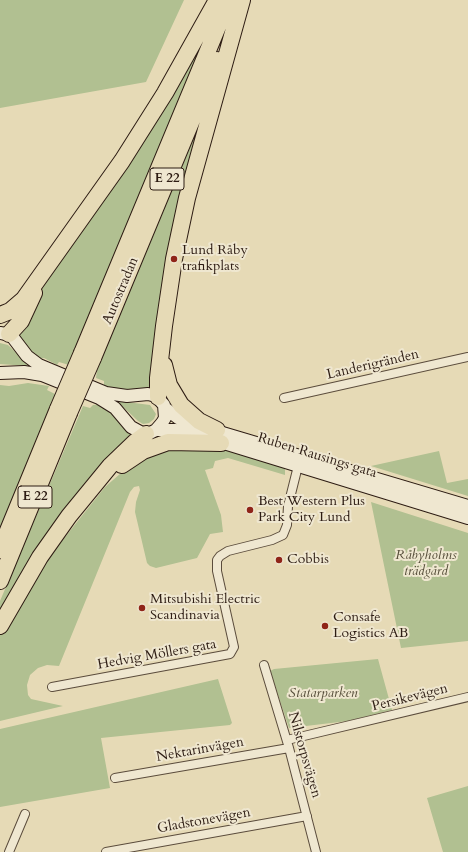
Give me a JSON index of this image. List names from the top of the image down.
{
  "streets": {
    "highway": ["E 22", "Autostradan"],
    "main road": ["Ruben Rausings gata"],
    "street": [
      "Landerigränden",
      "Hedvig Möllers gata",
      "Persikevägen",
      "Nektarinvägen",
      "Nilstorpsvägen",
      "Gladstonevägen"
    ]
  },
  "crossings": [
    ["Ruben Rausings gata", "Hedvig Möllers gata"],
    ["Persikevägen", "Nektarinvägen"],
    ["Persikevägen", "Nilstorpsvägen"],
    ["Nektarinvägen", "Nilstorpsvägen"],
    ["Nilstorpsvägen", "Gladstonevägen"]
  ],
  "parks": ["Råbyholms trädgård", "Statarparken"],
  "places": [
    "Lund Råby trafikplats",
    "Best Western Plus Park City Lund",
    "Cobbis",
    "Mitsubishi Electric Scandinavia",
    "Consafe Logistics AB"
  ]
}
